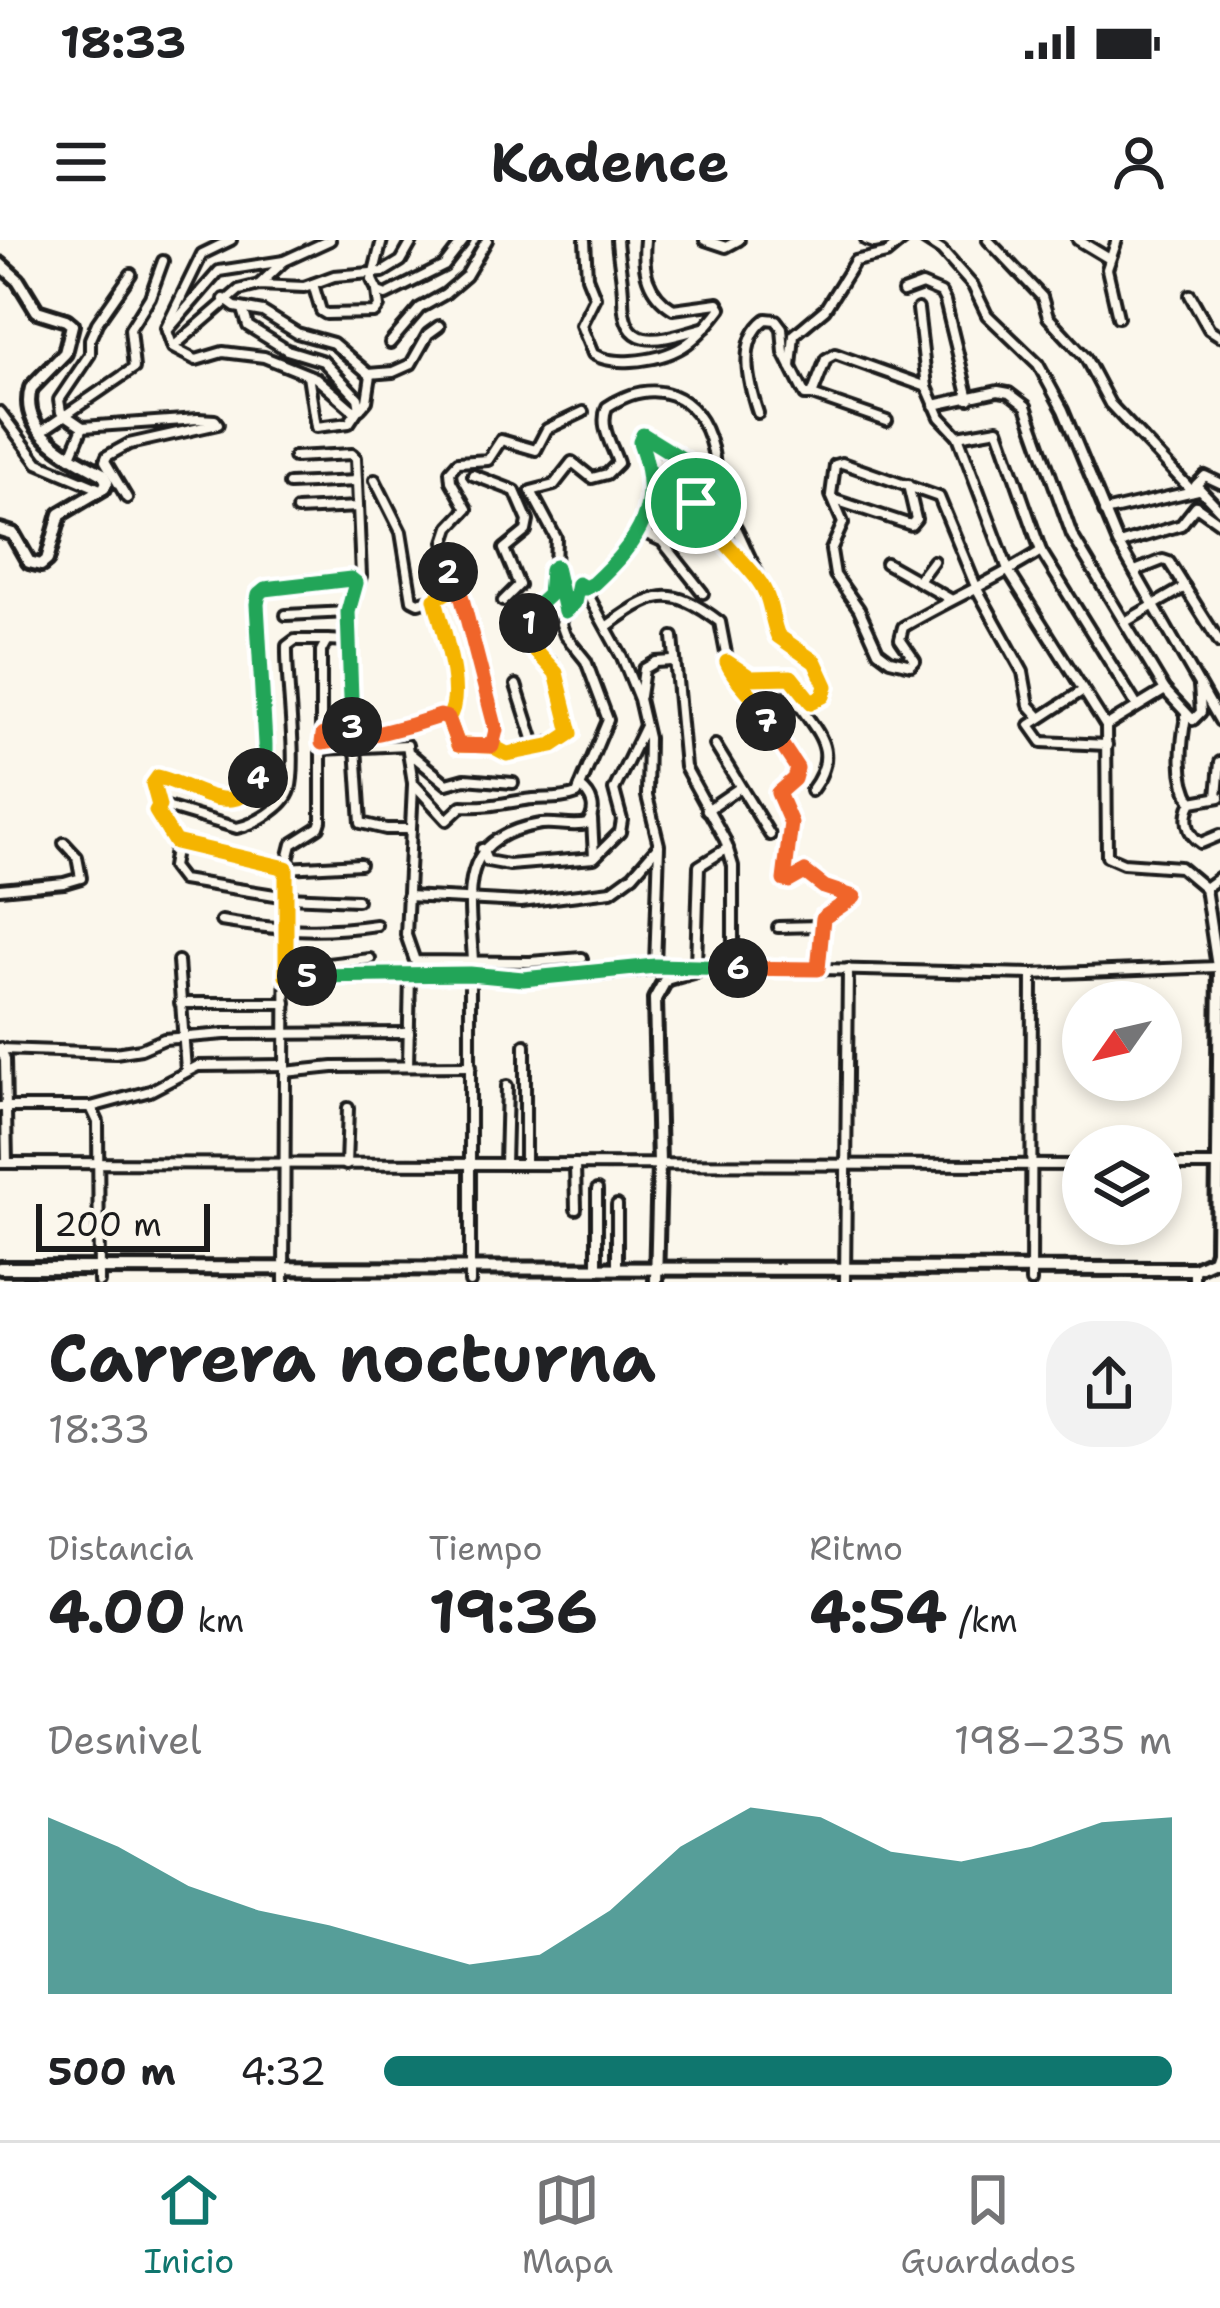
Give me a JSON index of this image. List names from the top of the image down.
{
  "scale_bar": "200 m",
  "north": "bottom left",
  "page": {
    "status": "18:33",
    "header": "Kadence",
    "pins": [
      "2",
      "1",
      "7",
      "3",
      "4",
      "6",
      "5"
    ],
    "scale": "200 m",
    "heading": ["Carrera nocturna", "18:33"],
    "stats": [
      ["Distancia", "4.00 km"],
      ["Tiempo", "19:36"],
      ["Ritmo", "4:54 /km"]
    ],
    "chart": ["Desnivel", "198–235 m"],
    "list": [
      {
        "name": "500 m",
        "note": "4:32"
      }
    ],
    "tabs": ["Inicio", "Mapa", "Guardados"]
  }
}
